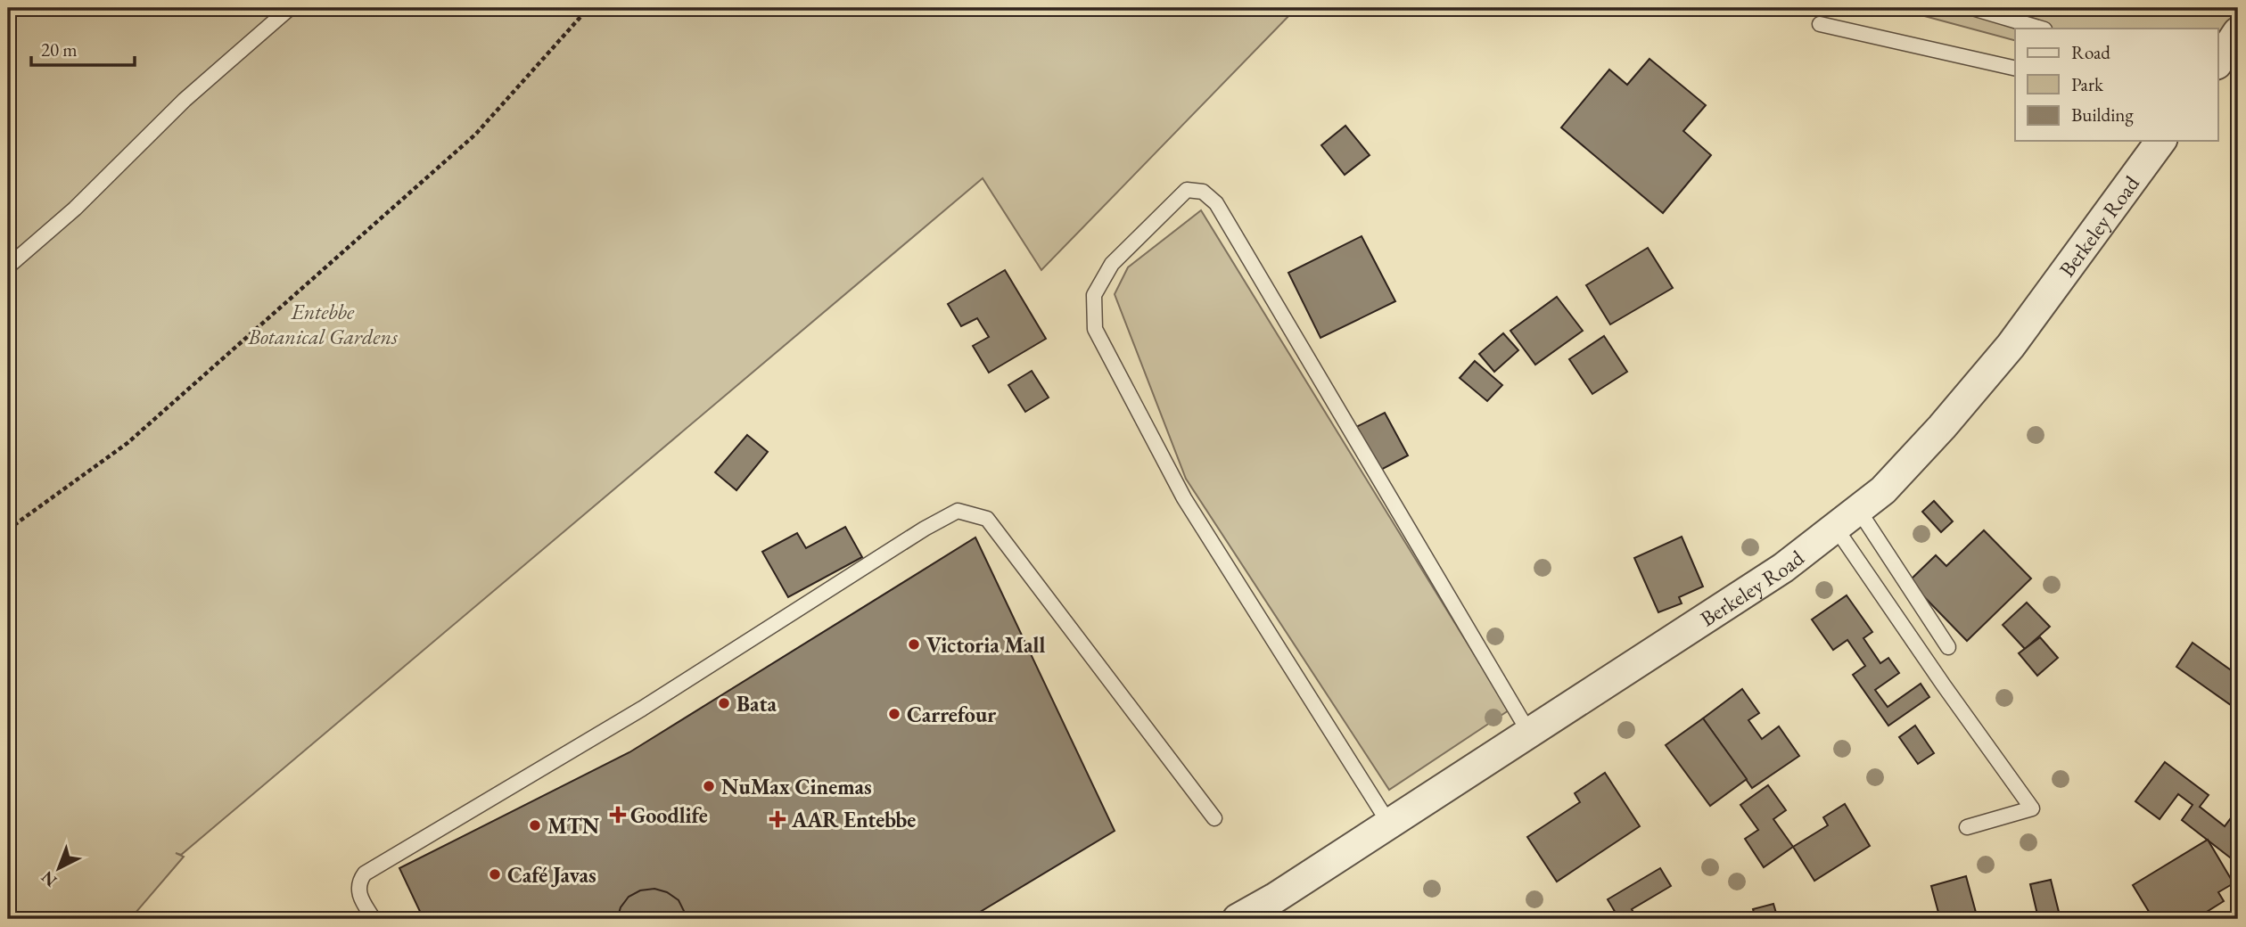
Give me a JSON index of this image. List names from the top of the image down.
{
  "streets": {
    "street": ["Berkeley Road"]
  },
  "parks": ["Entebbe Botanical Gardens"],
  "places": {
    "other": [
      "Victoria Mall",
      "Bata",
      "Carrefour",
      "NuMax Cinemas",
      "MTN",
      "Café Javas"
    ],
    "health": ["Goodlife", "AAR Entebbe"]
  },
  "legend": ["Road", "Park", "Building"],
  "scale_bar": "20 m",
  "north": "bottom left"
}
